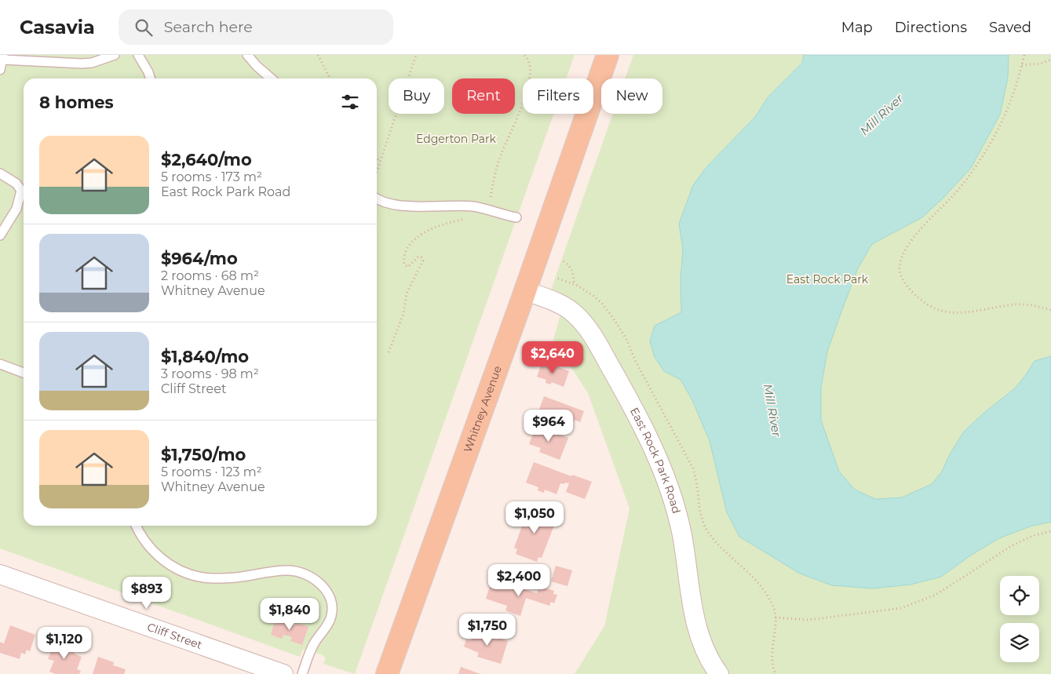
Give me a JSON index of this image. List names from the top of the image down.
{
  "streets": {
    "main road": ["Whitney Avenue"],
    "street": ["East Rock Park Road", "Cliff Street"]
  },
  "crossings": [
    ["Whitney Avenue", "East Rock Park Road"]
  ],
  "water": ["Mill River"],
  "parks": ["Edgerton Park", "East Rock Park"],
  "page": {
    "header": "Casavia",
    "search": "Search here",
    "nav": ["Map", "Directions", "Saved"],
    "chip": [
      "Buy",
      "Rent",
      "Filters",
      "New"
    ],
    "heading": "8 homes",
    "list": [
      {
        "name": "$2,640/mo",
        "note": "5 rooms · 173 m² · East Rock Park Road"
      },
      {
        "name": "$964/mo",
        "note": "2 rooms · 68 m² · Whitney Avenue"
      },
      {
        "name": "$1,840/mo",
        "note": "3 rooms · 98 m² · Cliff Street"
      },
      {
        "name": "$1,750/mo",
        "note": "5 rooms · 123 m² · Whitney Avenue"
      }
    ],
    "price": [
      "$2,640",
      "$964",
      "$1,050",
      "$2,400",
      "$893",
      "$1,840",
      "$1,750",
      "$1,120"
    ]
  }
}
